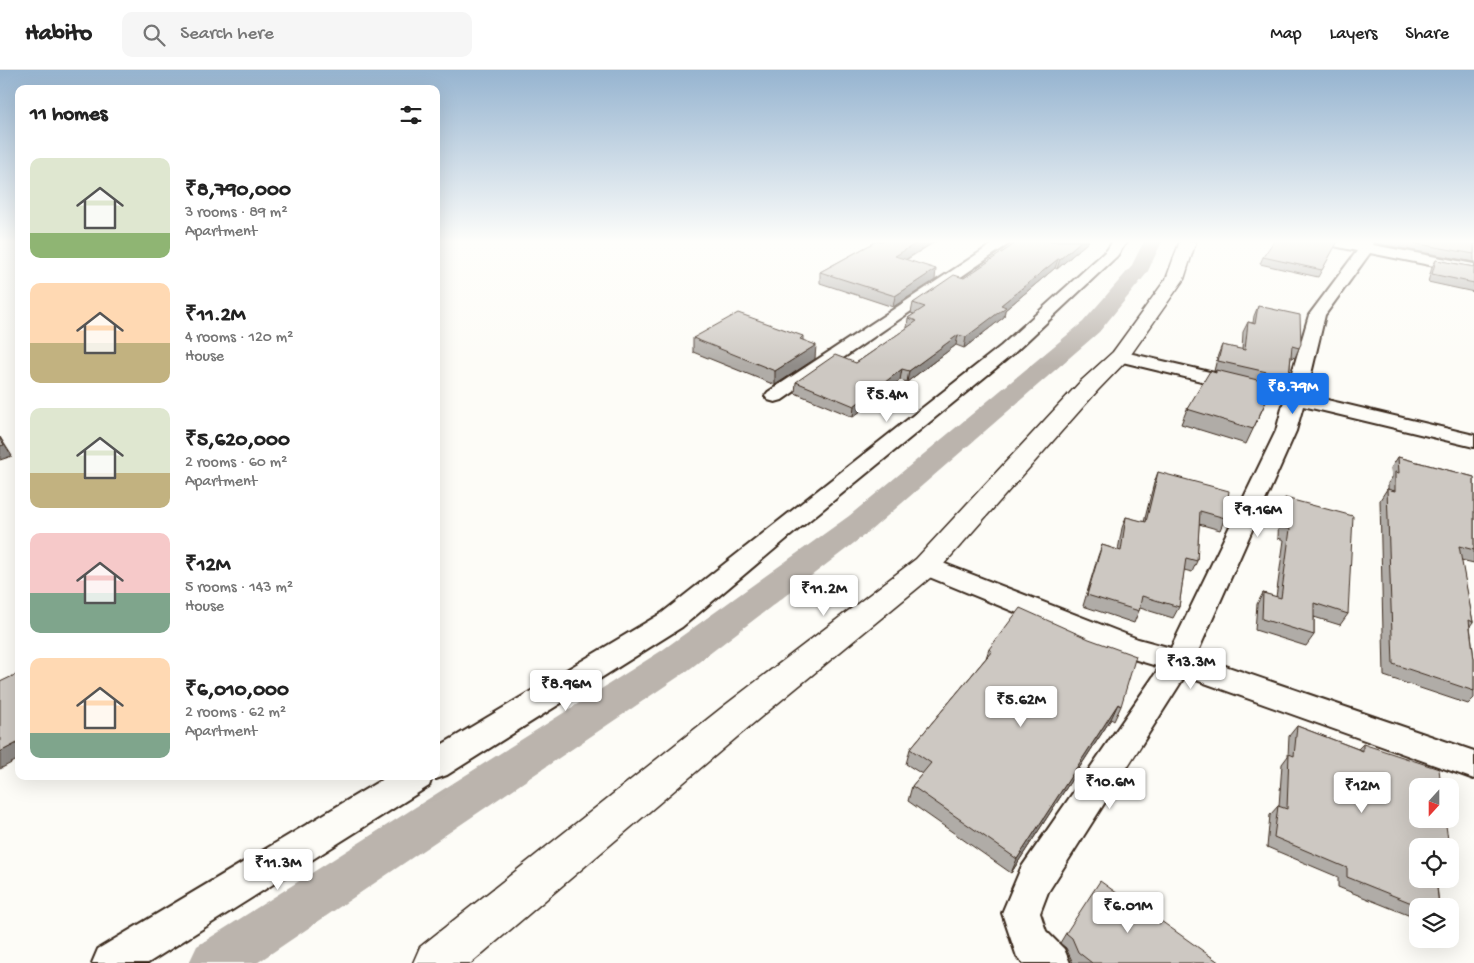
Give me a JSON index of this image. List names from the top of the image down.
{
  "north": "bottom",
  "page": {
    "header": "Habito",
    "search": "Search here",
    "nav": ["Map", "Layers", "Share"],
    "heading": "11 homes",
    "list": [
      {
        "name": "₹8,790,000",
        "note": "3 rooms · 89 m² · Apartment"
      },
      {
        "name": "₹11.2M",
        "note": "4 rooms · 120 m² · House"
      },
      {
        "name": "₹5,620,000",
        "note": "2 rooms · 60 m² · Apartment"
      },
      {
        "name": "₹12M",
        "note": "5 rooms · 143 m² · House"
      },
      {
        "name": "₹6,010,000",
        "note": "2 rooms · 62 m² · Apartment"
      }
    ],
    "price": [
      "₹8.79M",
      "₹5.4M",
      "₹9.16M",
      "₹11.2M",
      "₹13.3M",
      "₹8.96M",
      "₹5.62M",
      "₹10.6M",
      "₹12M",
      "₹11.3M",
      "₹6.01M"
    ]
  }
}
